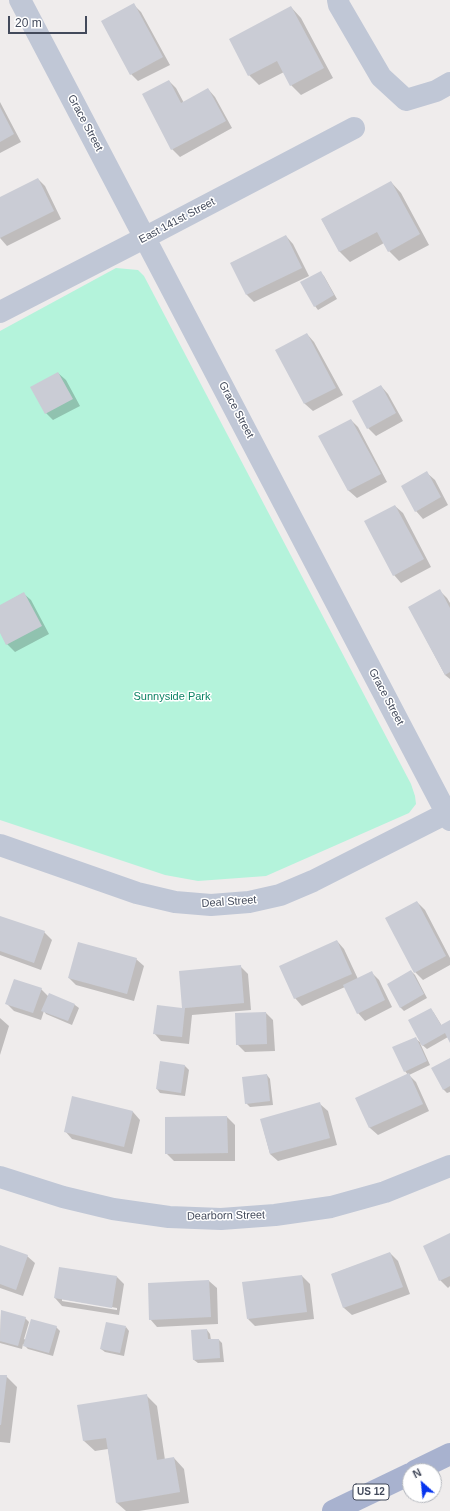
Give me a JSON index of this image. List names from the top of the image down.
{
  "streets": {
    "main road": ["US 12"],
    "street": [
      "Grace Street",
      "East 141st Street",
      "Deal Street",
      "Dearborn Street"
    ]
  },
  "crossings": [
    ["Grace Street", "East 141st Street"],
    ["Grace Street", "Deal Street"]
  ],
  "parks": ["Sunnyside Park"],
  "scale_bar": "20 m",
  "north": "top left"
}
